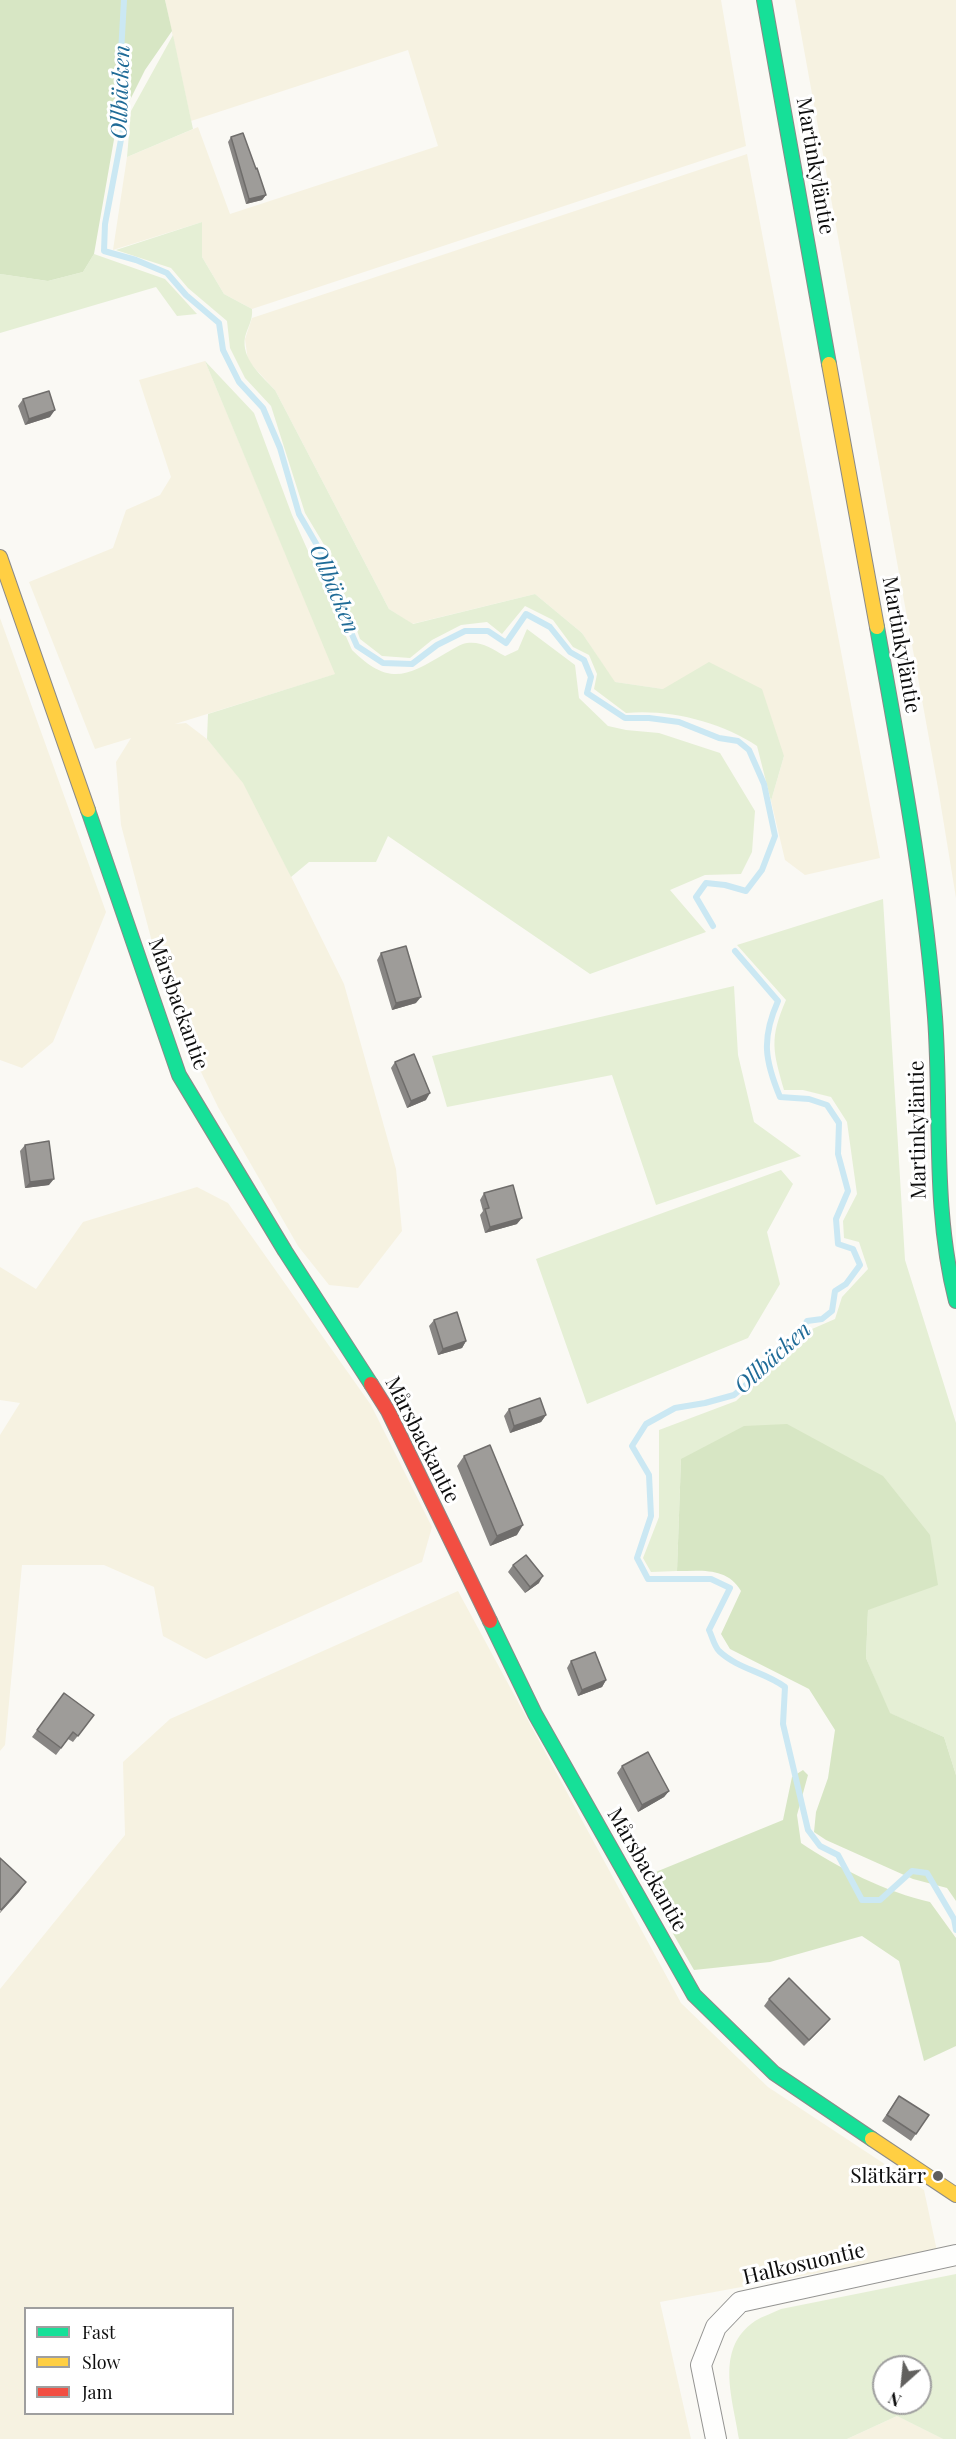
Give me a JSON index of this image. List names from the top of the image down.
{
  "streets": {
    "street": ["Martinkyläntie", "Mårsbackantie", "Halkosuontie"]
  },
  "water": ["Ollbäcken"],
  "places": ["Slätkärr"],
  "legend": ["Fast", "Slow", "Jam"],
  "north": "bottom left"
}
